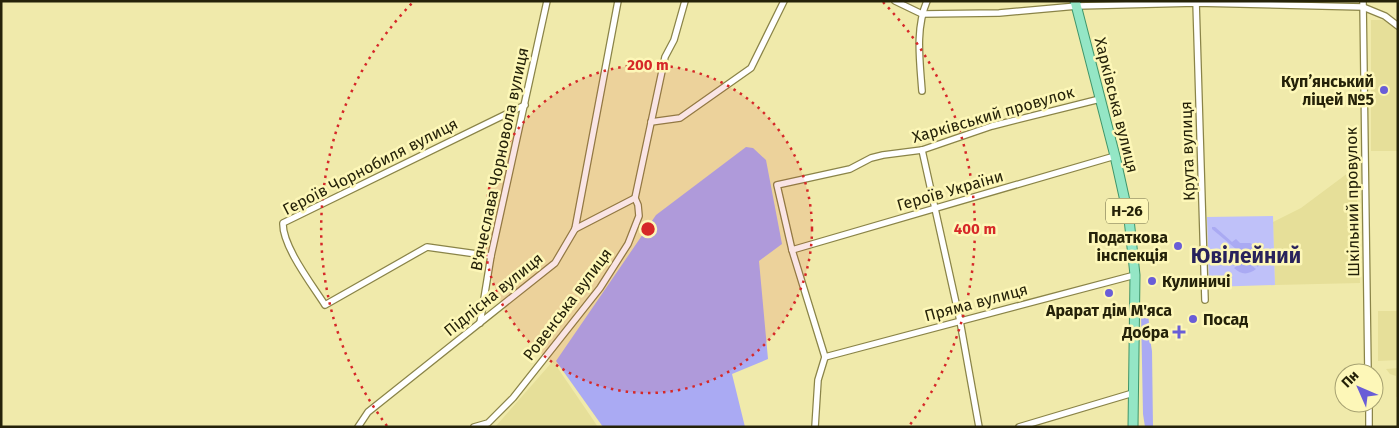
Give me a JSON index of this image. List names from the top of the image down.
{
  "streets": {
    "main road": ["Харківська вулиця", "Н-26"],
    "street": [
      "Харківський провулок",
      "Крута вулиця",
      "В'ячеслава Чорновола вулиця",
      "Героїв Чорнобиля вулиця",
      "Героїв України",
      "Шкільний провулок",
      "Підлісна вулиця",
      "Пряма вулиця",
      "Ровенська вулиця"
    ]
  },
  "crossings": [
    ["Харківська вулиця", "Харківський провулок"],
    ["Харківська вулиця", "Героїв України"],
    ["Харківська вулиця", "Пряма вулиця"],
    ["Харківський провулок", "Героїв України"],
    ["В'ячеслава Чорновола вулиця", "Героїв Чорнобиля вулиця"],
    ["В'ячеслава Чорновола вулиця", "Підлісна вулиця"]
  ],
  "districts": ["Ювілейний"],
  "places": {
    "other": [
      "Куп’янський ліцей №5",
      "Податкова інспекція",
      "Кулиничі",
      "Арарат дім М'яса",
      "Посад"
    ],
    "health": ["Добра"]
  },
  "north": "top left",
  "rings": ["200 m", "400 m"]
}
